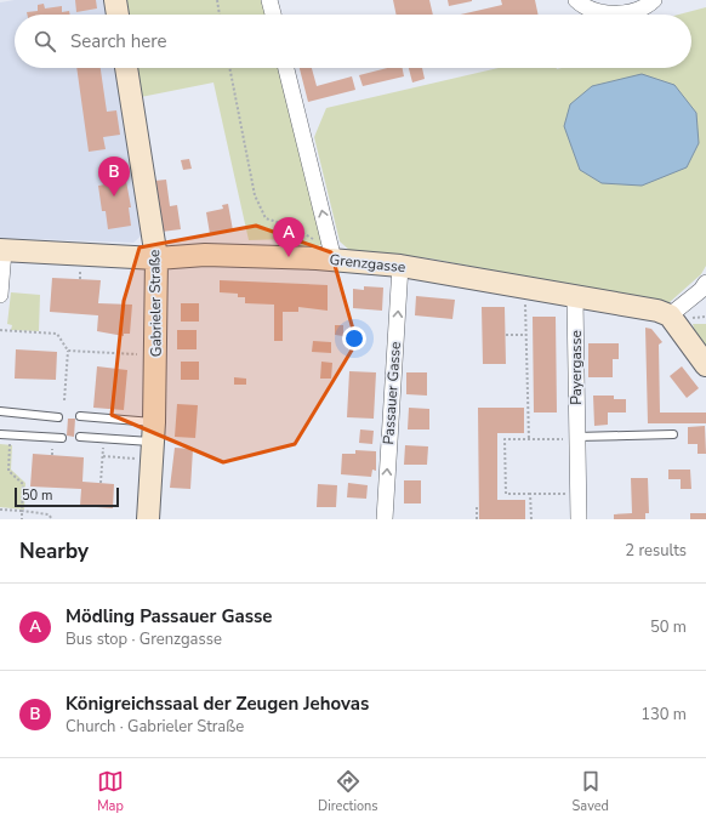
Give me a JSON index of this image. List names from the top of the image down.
{
  "streets": {
    "street": [
      "Grenzgasse",
      "Gabrieler Straße",
      "Payergasse",
      "Passauer Gasse"
    ]
  },
  "crossings": [
    ["Grenzgasse", "Gabrieler Straße"],
    ["Grenzgasse", "Payergasse"],
    ["Grenzgasse", "Passauer Gasse"]
  ],
  "one_way": ["Passauer Gasse"],
  "scale_bar": "50 m",
  "page": {
    "search": "Search here",
    "pins": ["B", "A"],
    "scale": "50 m",
    "heading": ["Nearby", "2 results"],
    "list": [
      {
        "mark": "A",
        "name": "Mödling Passauer Gasse",
        "note": "Bus stop · Grenzgasse",
        "value": "50 m"
      },
      {
        "mark": "B",
        "name": "Königreichssaal der Zeugen Jehovas",
        "note": "Church · Gabrieler Straße",
        "value": "130 m"
      }
    ],
    "nav": ["Map", "Directions", "Saved"]
  }
}
